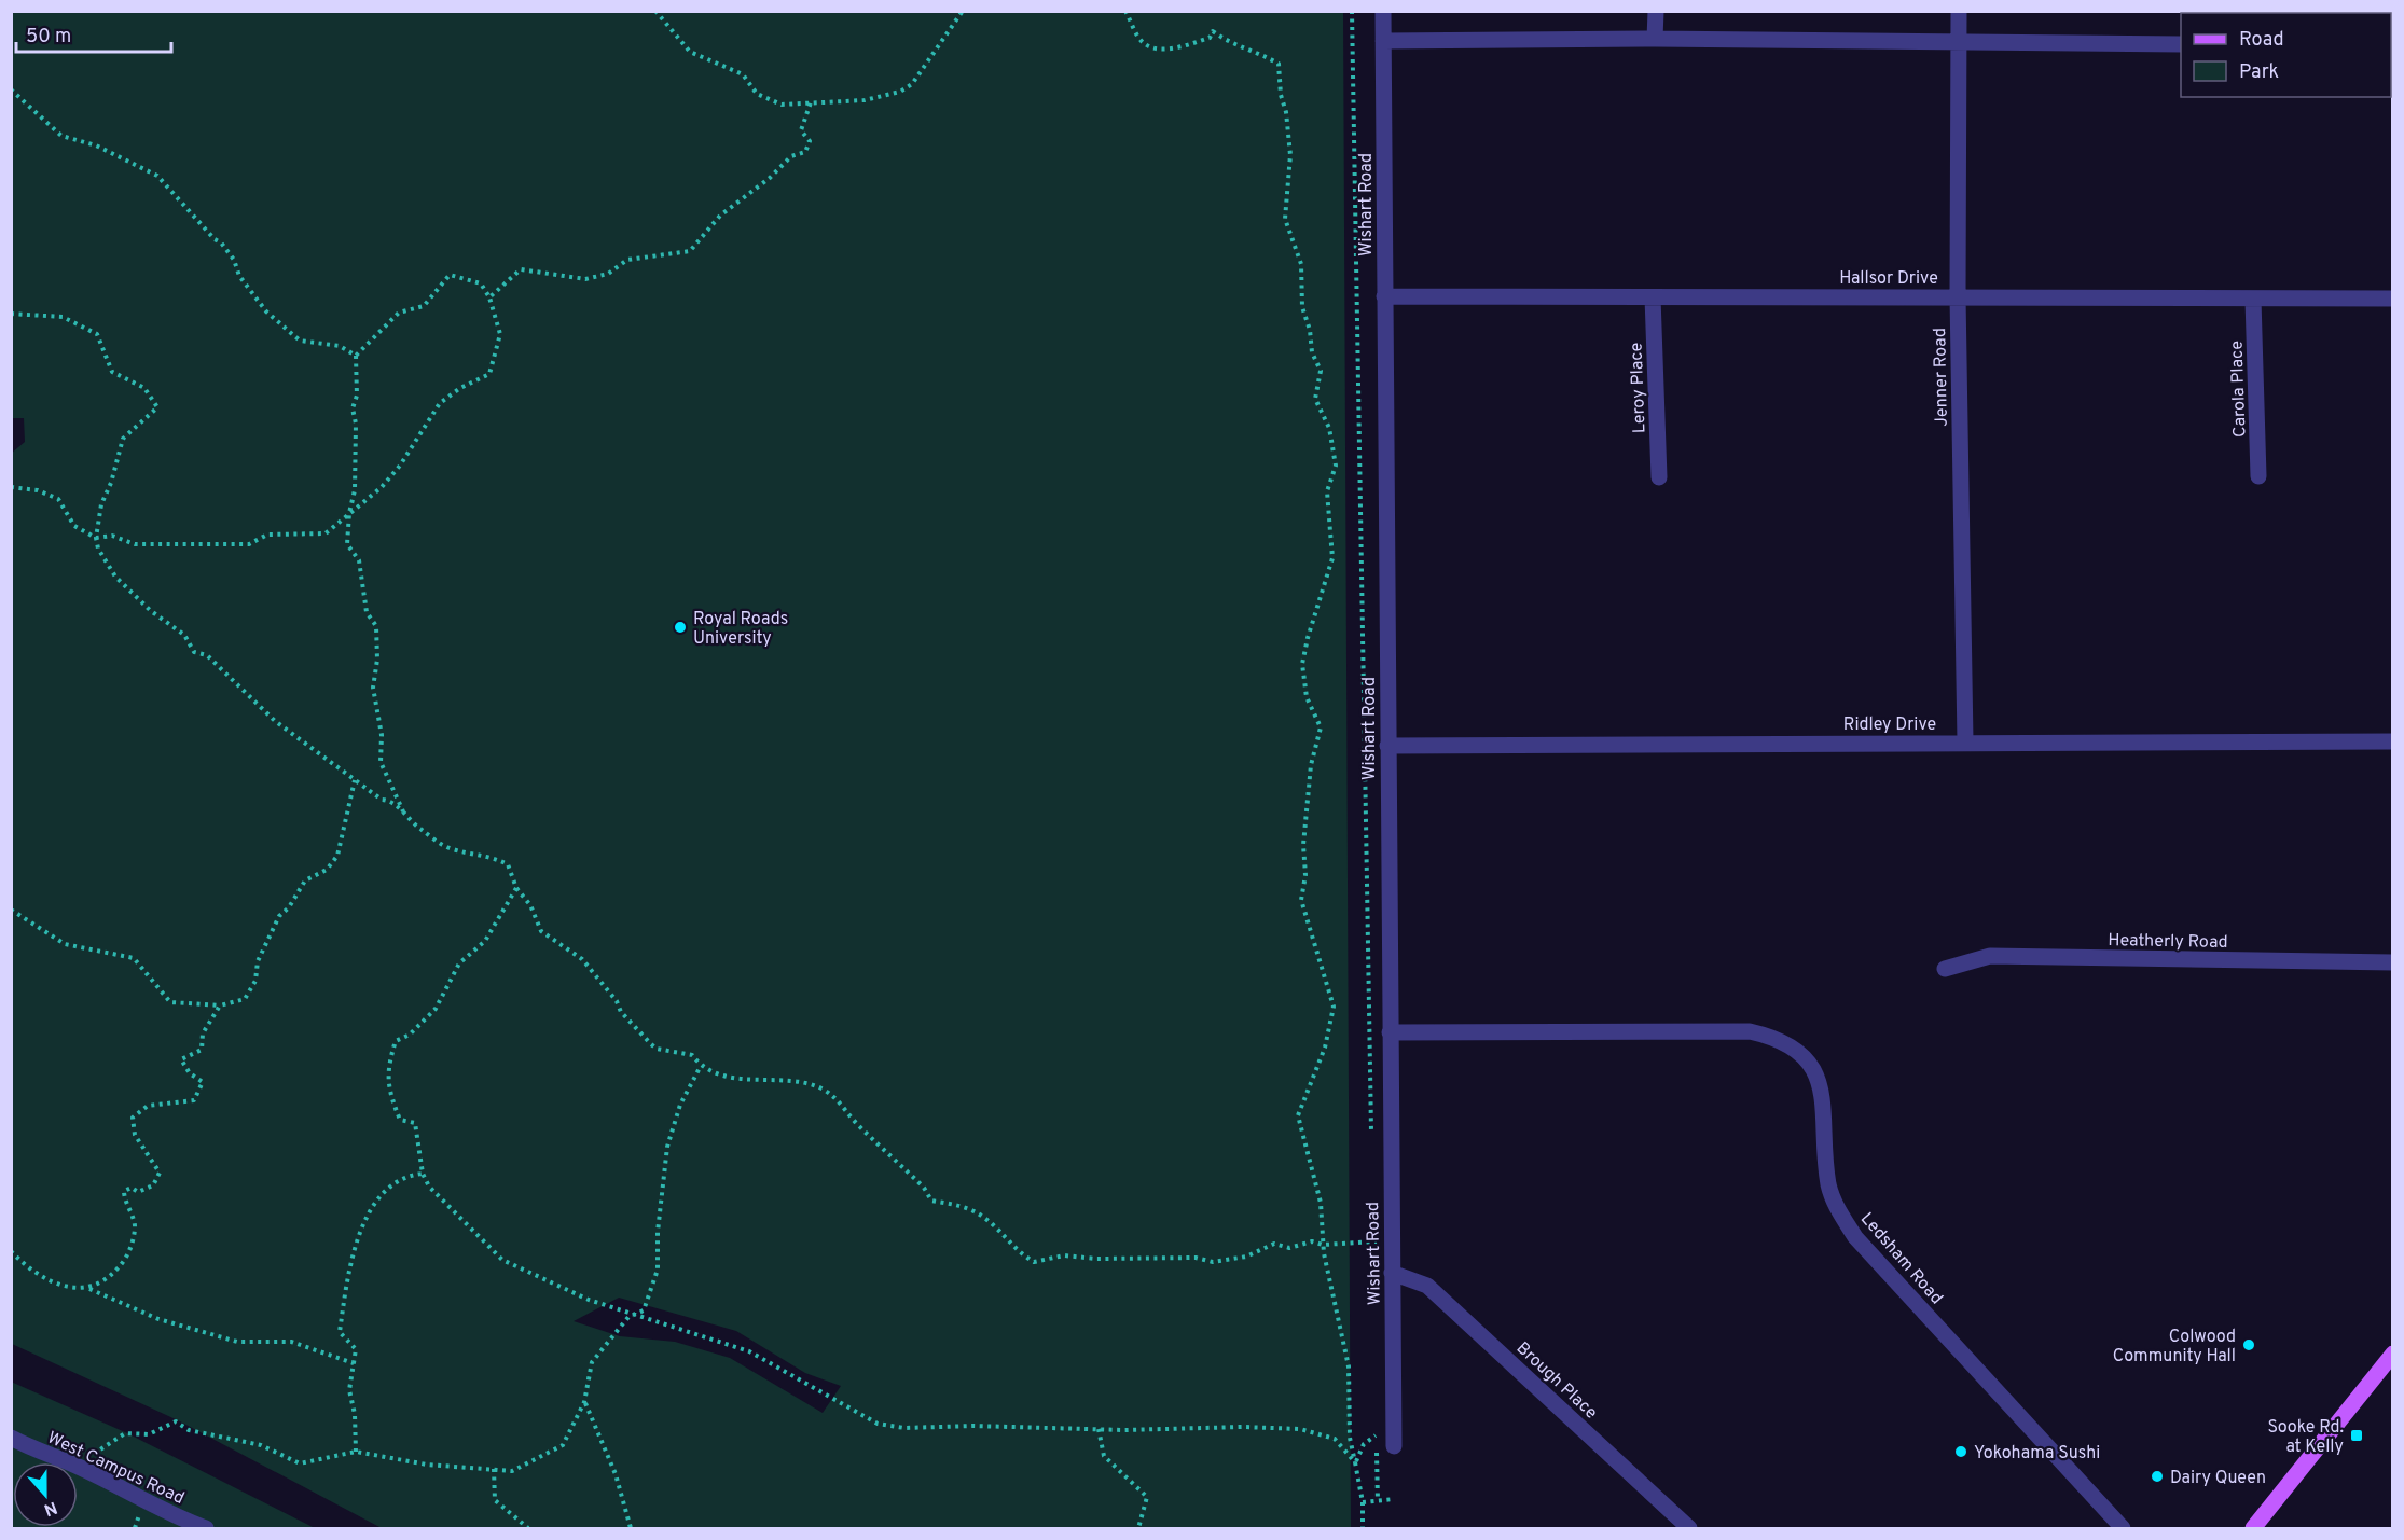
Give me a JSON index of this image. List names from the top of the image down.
{
  "streets": {
    "street": [
      "Wishart Road",
      "Hallsor Drive",
      "Jenner Road",
      "Leroy Place",
      "Carola Place",
      "Ridley Drive",
      "Heatherly Road",
      "Ledsham Road",
      "Brough Place",
      "West Campus Road"
    ]
  },
  "crossings": [
    ["Wishart Road", "Hallsor Drive"],
    ["Wishart Road", "Ridley Drive"],
    ["Wishart Road", "Ledsham Road"],
    ["Wishart Road", "Brough Place"],
    ["Hallsor Drive", "Jenner Road"],
    ["Hallsor Drive", "Leroy Place"],
    ["Hallsor Drive", "Carola Place"],
    ["Jenner Road", "Ridley Drive"]
  ],
  "places": {
    "other": [
      "Royal Roads University",
      "Colwood Community Hall",
      "Yokohama Sushi",
      "Dairy Queen"
    ],
    "transit": ["Sooke Rd. at Kelly"]
  },
  "legend": ["Road", "Park"],
  "scale_bar": "50 m",
  "north": "bottom"
}
